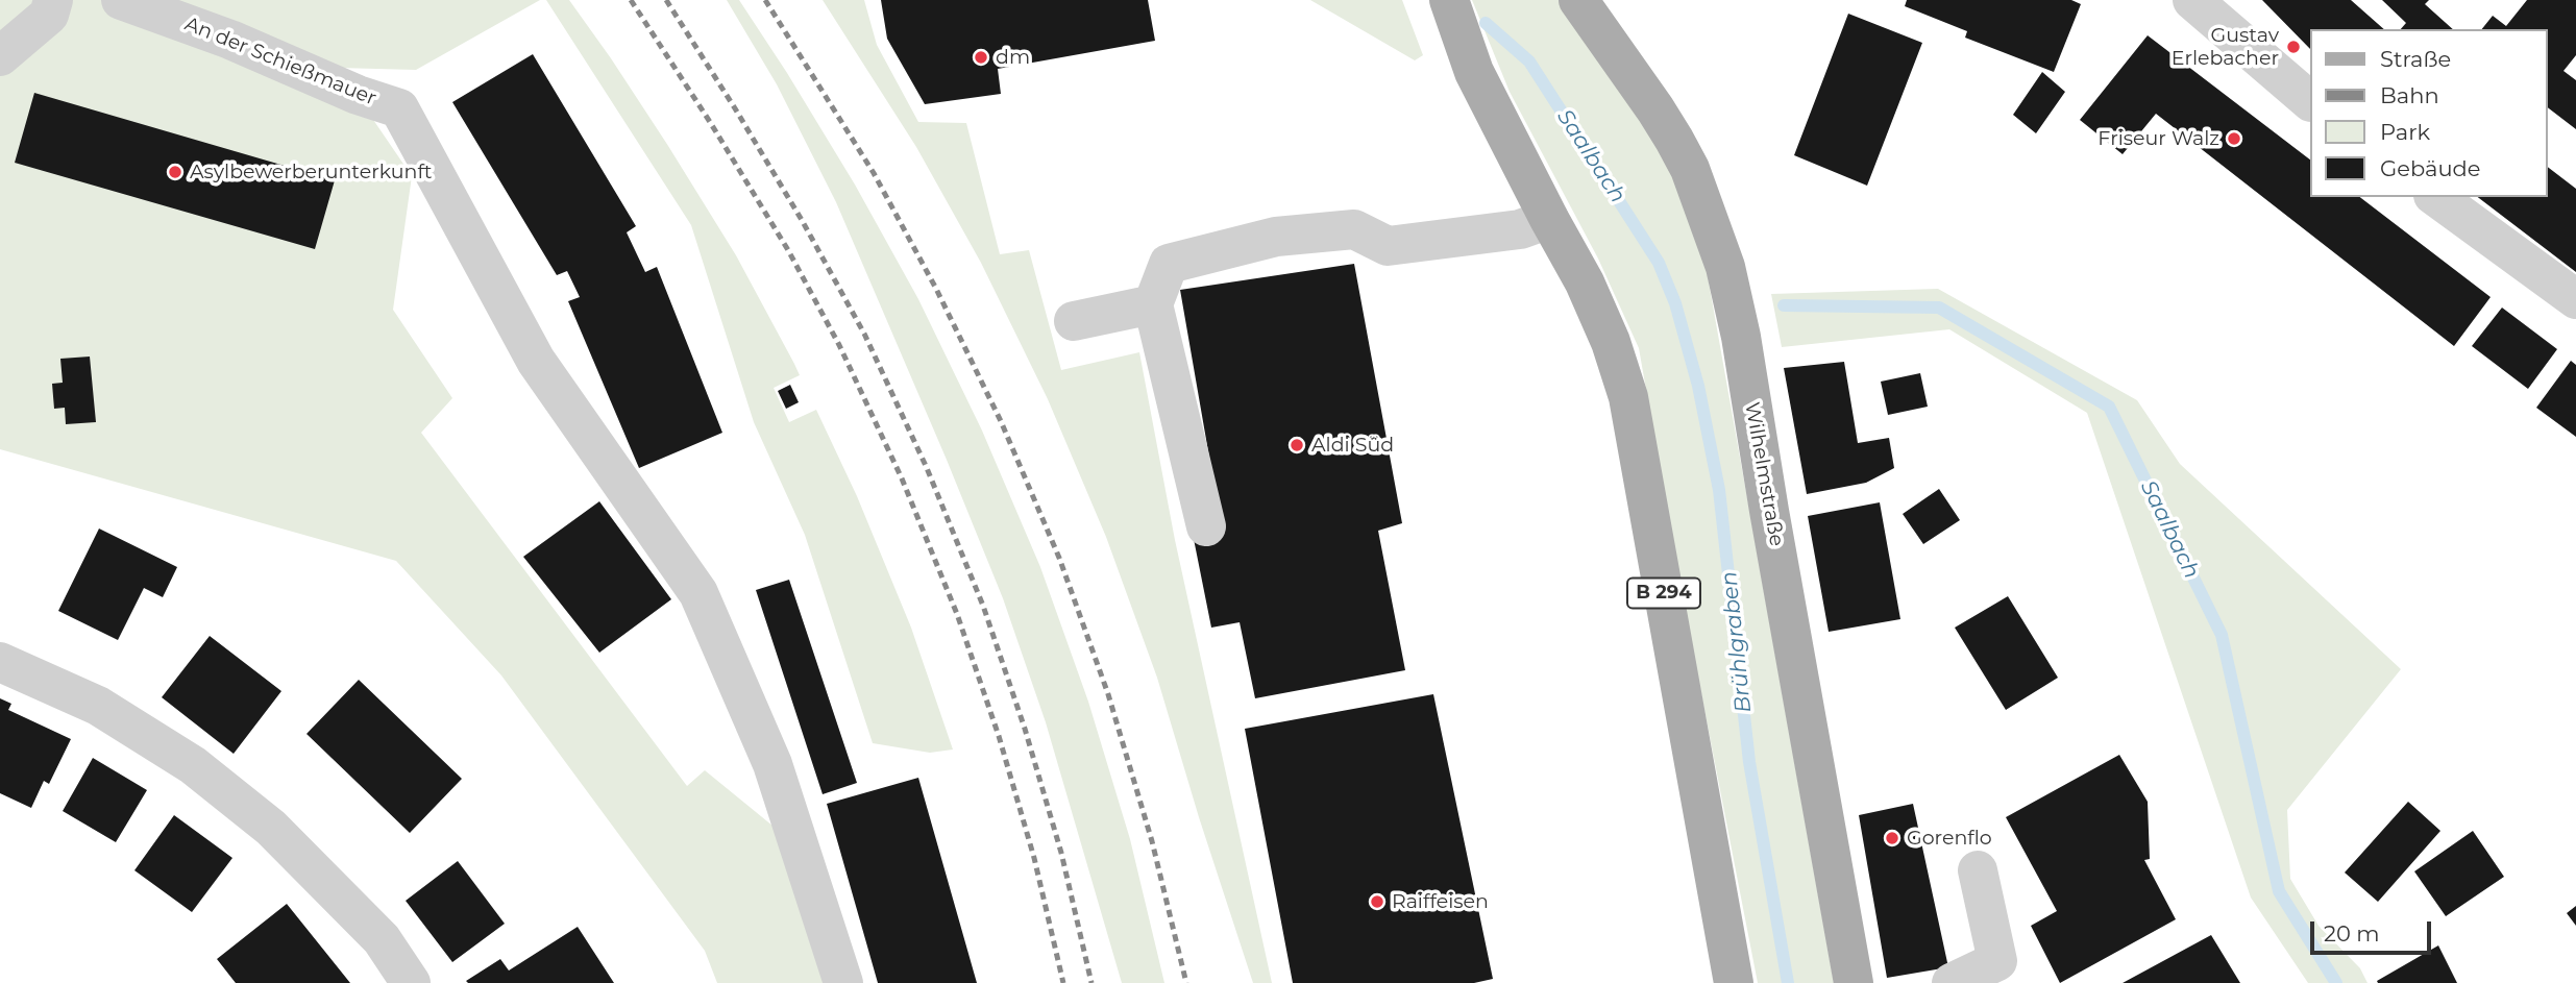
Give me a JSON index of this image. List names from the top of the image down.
{
  "streets": {
    "main road": ["Wilhelmstraße", "B 294"],
    "street": ["An der Schießmauer"]
  },
  "water": ["Saalbach", "Brühlgraben"],
  "places": [
    "Gustav Erlebacher",
    "dm",
    "Friseur Walz",
    "Asylbewerberunterkunft",
    "Aldi Süd",
    "Gorenflo",
    "Raiffeisen"
  ],
  "legend": [
    "Straße",
    "Bahn",
    "Park",
    "Gebäude"
  ],
  "scale_bar": "20 m"
}
